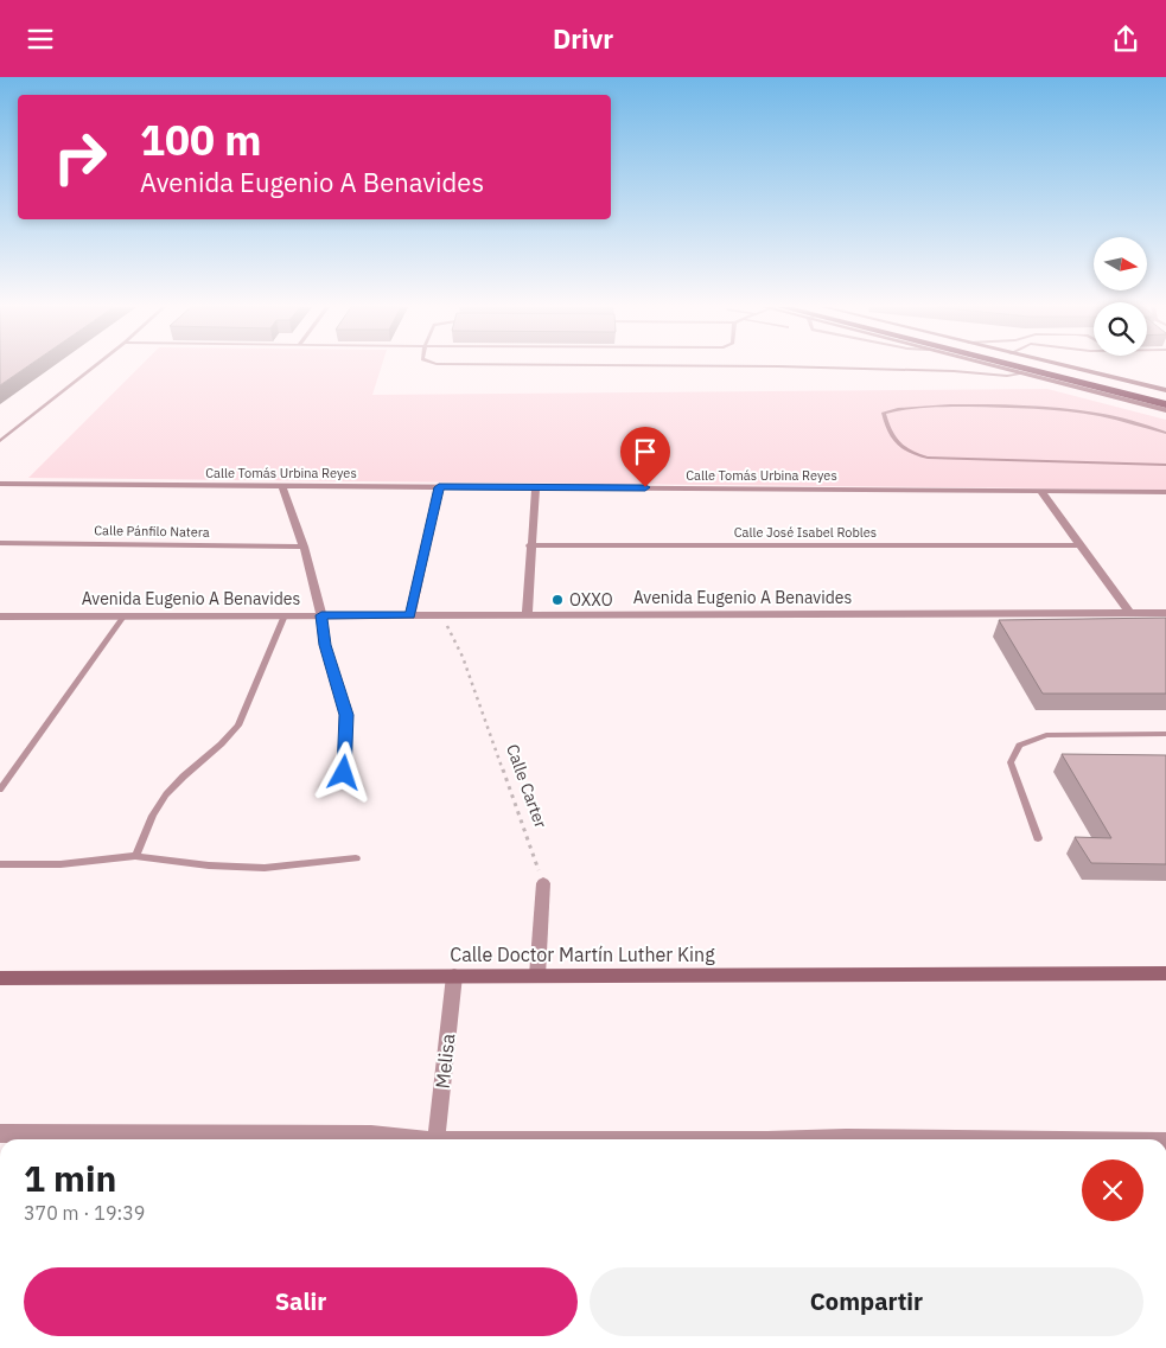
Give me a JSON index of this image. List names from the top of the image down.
{
  "streets": {
    "street": [
      "Calle Tomás Urbina Reyes",
      "Calle Pánfilo Natera",
      "Calle José Isabel Robles",
      "Avenida Eugenio A Benavides",
      "Calle Doctor Martín Luther King",
      "Melisa"
    ],
    "path": ["Calle Carter"]
  },
  "crossings": [
    ["Avenida Eugenio A Benavides", "Calle Carter"],
    ["Calle Doctor Martín Luther King", "Melisa"]
  ],
  "places": ["OXXO"],
  "north": "right",
  "page": {
    "header": "Drivr",
    "turn": ["100 m", "Avenida Eugenio A Benavides"],
    "heading": ["1 min", "370 m · 19:39"],
    "buttons": ["Salir", "Compartir"]
  }
}
